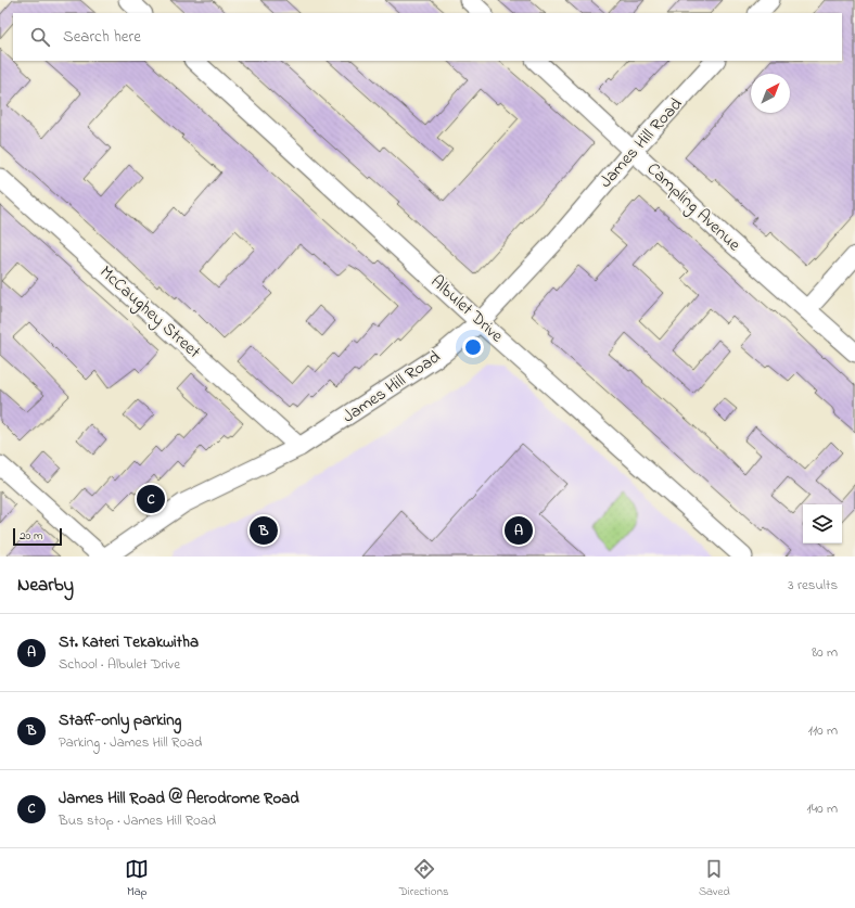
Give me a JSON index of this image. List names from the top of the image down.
{
  "streets": {
    "street": [
      "James Hill Road",
      "Campling Avenue",
      "Albulet Drive",
      "McCaughey Street"
    ]
  },
  "crossings": [
    ["James Hill Road", "Campling Avenue"],
    ["James Hill Road", "Albulet Drive"],
    ["James Hill Road", "McCaughey Street"]
  ],
  "scale_bar": "20 m",
  "north": "top right",
  "page": {
    "search": "Search here",
    "pins": ["C", "A", "B"],
    "scale": "20 m",
    "heading": ["Nearby", "3 results"],
    "list": [
      {
        "mark": "A",
        "name": "St. Kateri Tekakwitha",
        "note": "School · Albulet Drive",
        "value": "80 m"
      },
      {
        "mark": "B",
        "name": "Staff-only parking",
        "note": "Parking · James Hill Road",
        "value": "110 m"
      },
      {
        "mark": "C",
        "name": "James Hill Road @ Aerodrome Road",
        "note": "Bus stop · James Hill Road",
        "value": "140 m"
      }
    ],
    "nav": ["Map", "Directions", "Saved"]
  }
}
